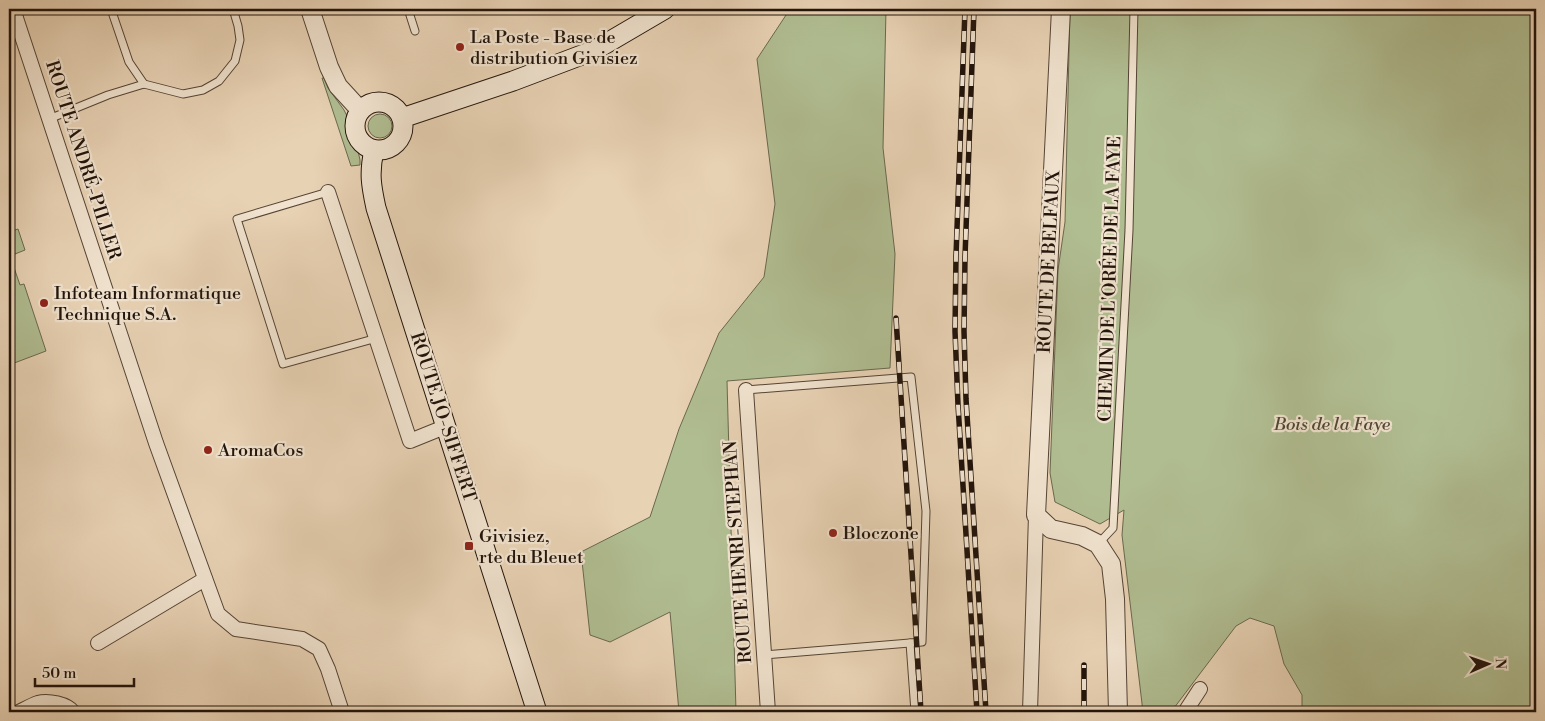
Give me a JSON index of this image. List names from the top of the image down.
{
  "streets": {
    "main road": ["ROUTE JO-SIFFERT"],
    "street": ["ROUTE ANDRÉ-PILLER", "ROUTE DE BELFAUX", "ROUTE HENRI-STEPHAN"],
    "lane": ["CHEMIN DE L'ORÉE DE LA FAYE"]
  },
  "parks": ["Bois de la Faye"],
  "places": {
    "other": [
      "La Poste - Base de distribution Givisiez",
      "Infoteam Informatique Technique S.A.",
      "AromaCos",
      "Bloczone"
    ],
    "transit": ["Givisiez, rte du Bleuet"]
  },
  "scale_bar": "50 m",
  "north": "right"
}
